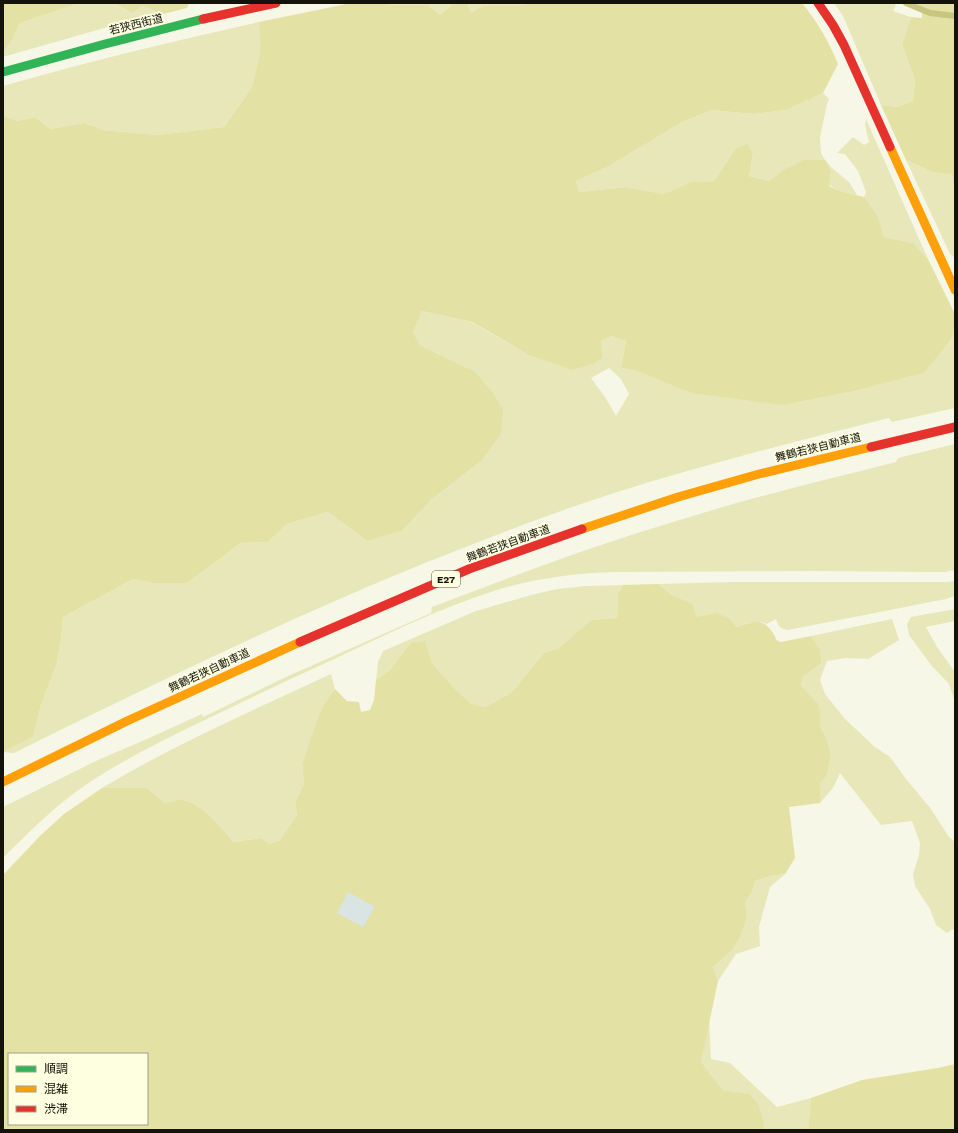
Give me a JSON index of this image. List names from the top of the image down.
{
  "streets": {
    "main road": ["若狭西街道", "舞鶴若狭自動車道", "E27"]
  },
  "legend": ["順調", "混雑", "渋滞"]
}
